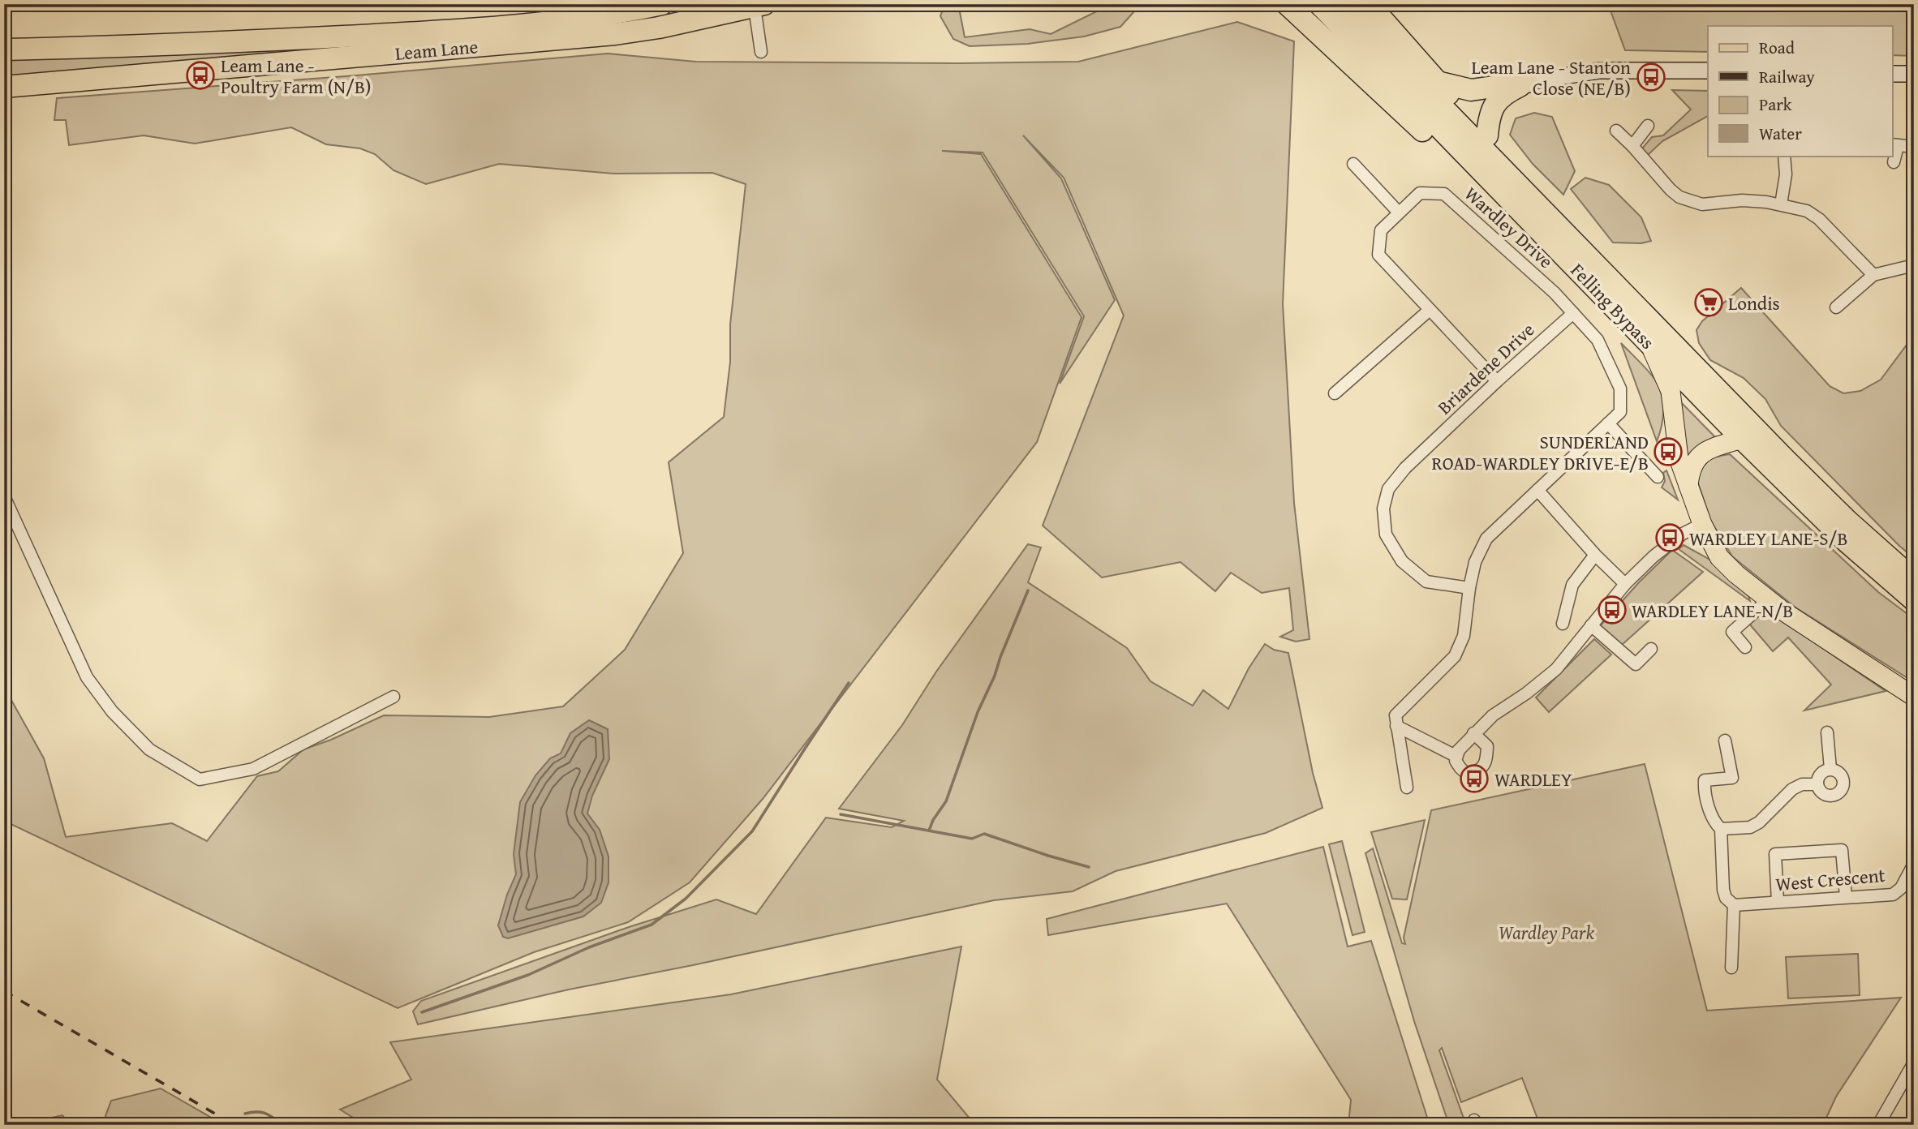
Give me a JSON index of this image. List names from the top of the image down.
{
  "streets": {
    "highway": ["Leam Lane", "Felling Bypass"],
    "street": ["Wardley Drive", "Briardene Drive", "West Crescent"]
  },
  "crossings": [
    ["Wardley Drive", "Briardene Drive"]
  ],
  "parks": ["Wardley Park"],
  "places": {
    "bus stop": [
      "Leam Lane - Poultry Farm (N/B)",
      "Leam Lane - Stanton Close (NE/B)",
      "SUNDERLAND ROAD-WARDLEY DRIVE-E/B",
      "WARDLEY LANE-S/B",
      "WARDLEY LANE-N/B",
      "WARDLEY"
    ],
    "supermarket": ["Londis"]
  },
  "legend": [
    "Road",
    "Railway",
    "Park",
    "Water"
  ]
}
